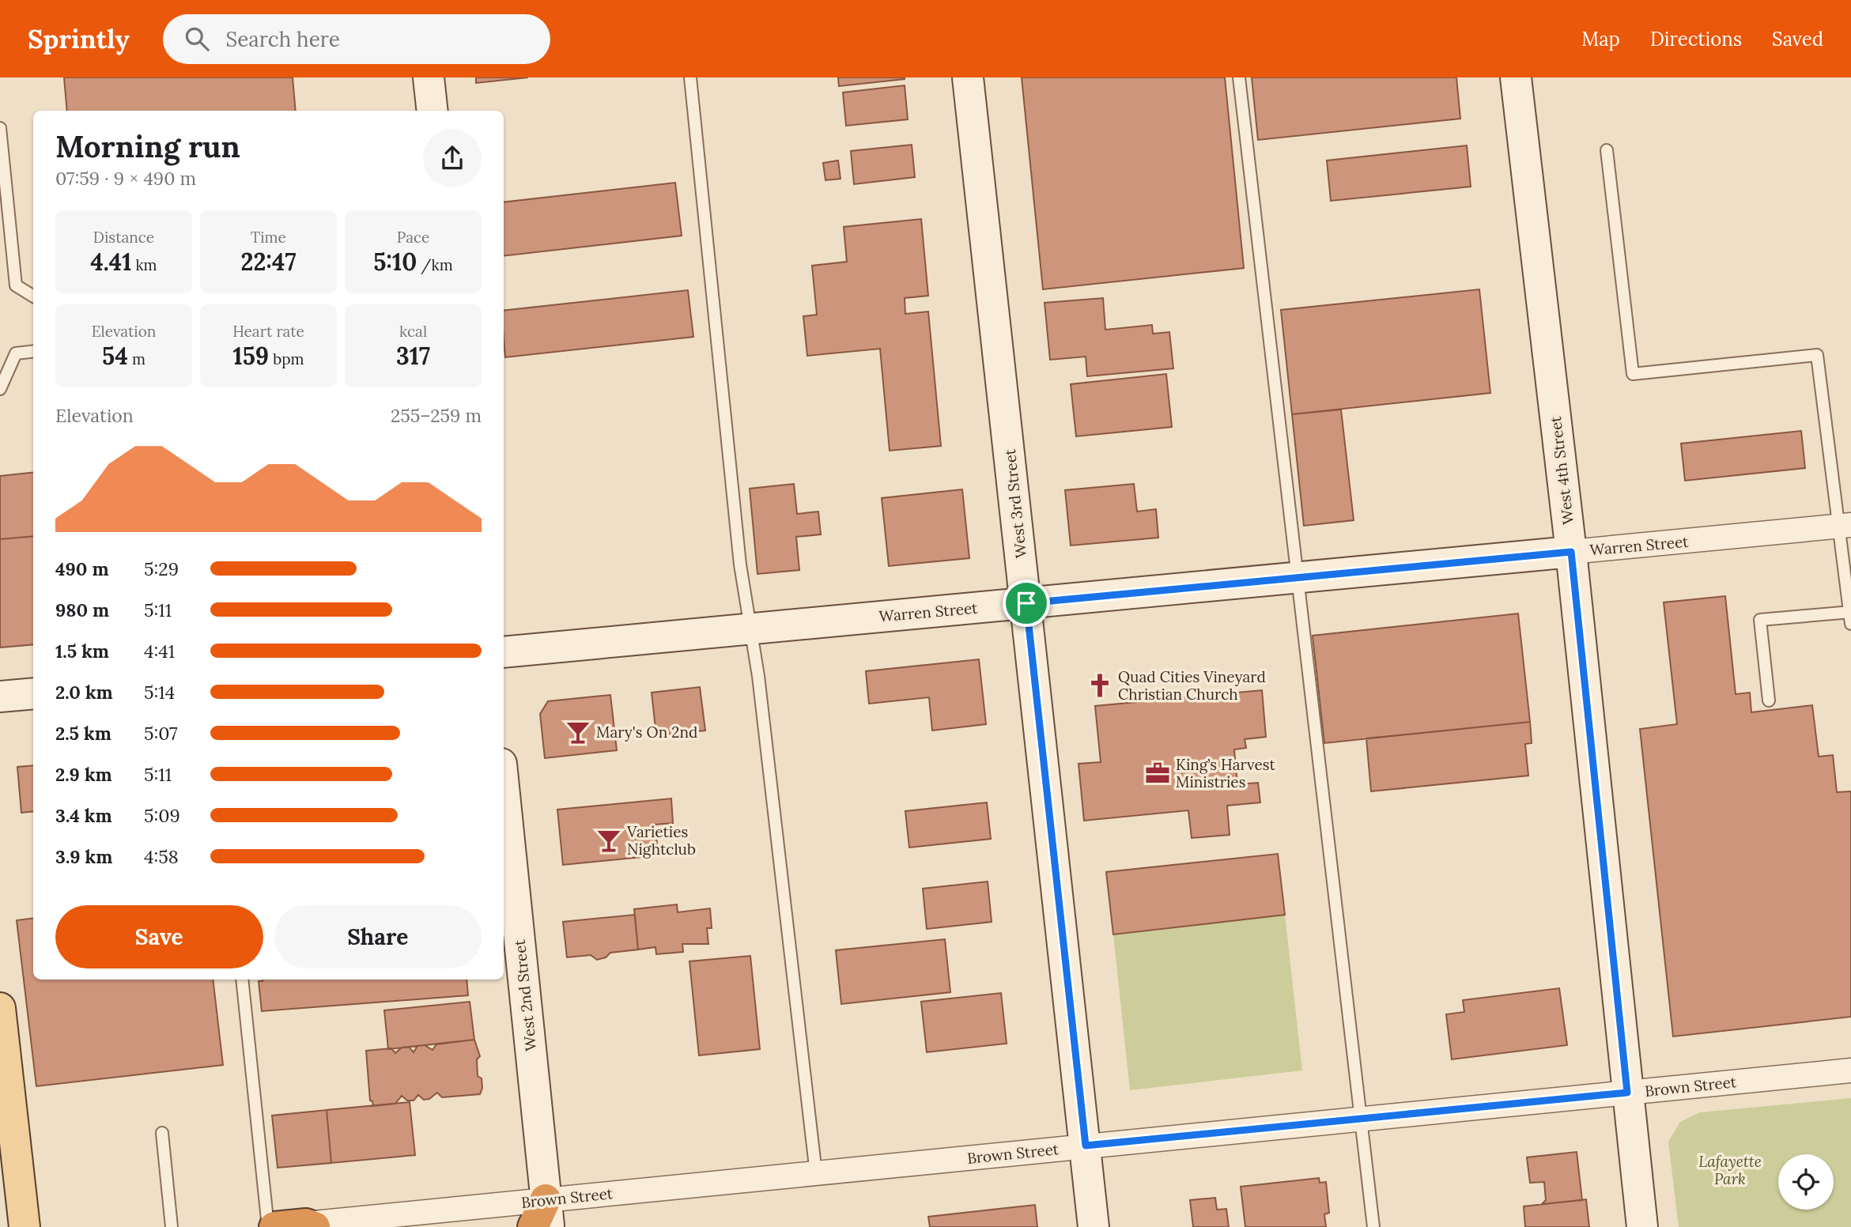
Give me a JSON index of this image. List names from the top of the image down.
{
  "streets": {
    "highway": ["Brown Street"],
    "street": [
      "West 4th Street",
      "West 3rd Street",
      "Warren Street",
      "West 2nd Street"
    ]
  },
  "crossings": [
    ["West 4th Street", "Warren Street"],
    ["West 4th Street", "Brown Street"],
    ["West 3rd Street", "Warren Street"],
    ["West 3rd Street", "Brown Street"],
    ["West 2nd Street", "Brown Street"]
  ],
  "parks": ["Lafayette Park"],
  "places": {
    "church": ["Quad Cities Vineyard Christian Church"],
    "bar": ["Mary's On 2nd", "Varieties Nightclub"],
    "office": ["King’s Harvest Ministries"]
  },
  "page": {
    "header": "Sprintly",
    "search": "Search here",
    "nav": ["Map", "Directions", "Saved"],
    "heading": ["Morning run", "07:59 · 9 × 490 m"],
    "stats": [
      ["Distance", "4.41 km"],
      ["Time", "22:47"],
      ["Pace", "5:10 /km"],
      ["Elevation", "54 m"],
      ["Heart rate", "159 bpm"],
      ["kcal", "317"]
    ],
    "chart": ["Elevation", "255–259 m"],
    "list": [
      {
        "name": "490 m",
        "note": "5:29"
      },
      {
        "name": "980 m",
        "note": "5:11"
      },
      {
        "name": "1.5 km",
        "note": "4:41"
      },
      {
        "name": "2.0 km",
        "note": "5:14"
      },
      {
        "name": "2.5 km",
        "note": "5:07"
      },
      {
        "name": "2.9 km",
        "note": "5:11"
      },
      {
        "name": "3.4 km",
        "note": "5:09"
      },
      {
        "name": "3.9 km",
        "note": "4:58"
      }
    ],
    "buttons": ["Save", "Share"]
  }
}
